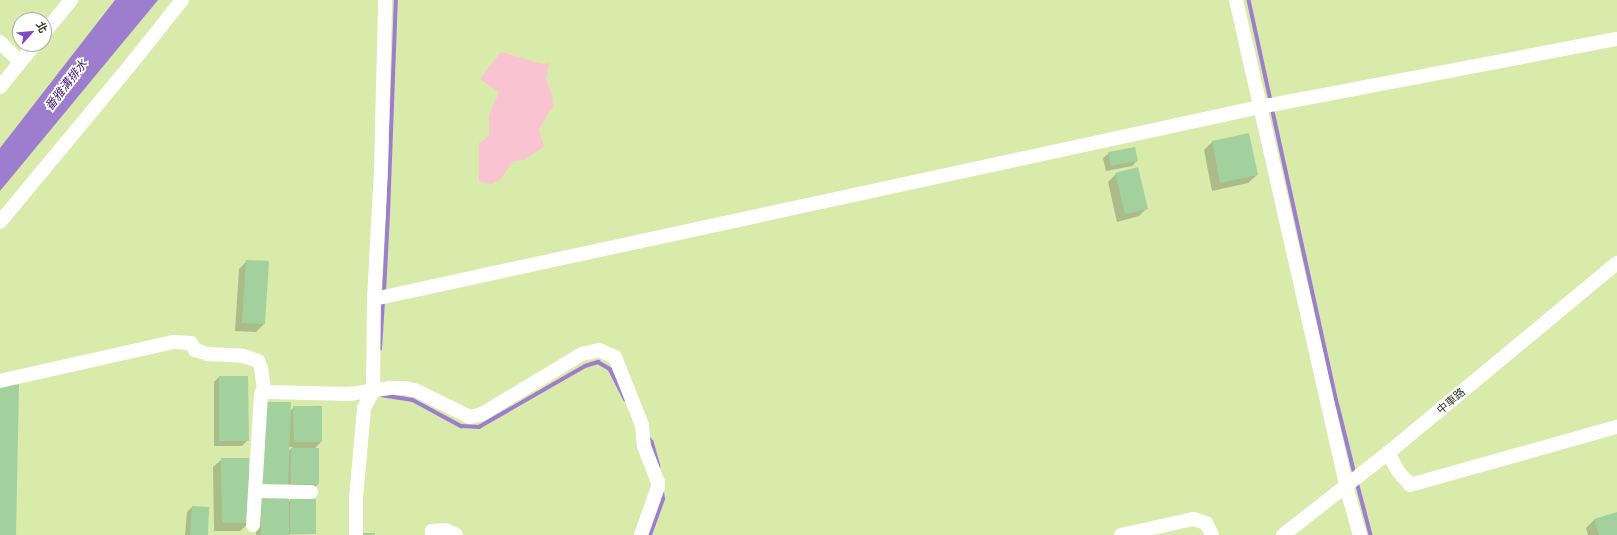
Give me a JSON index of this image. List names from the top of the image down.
{
  "streets": {
    "street": ["中車路"]
  },
  "water": ["番雅溝排水"],
  "north": "top right"
}
